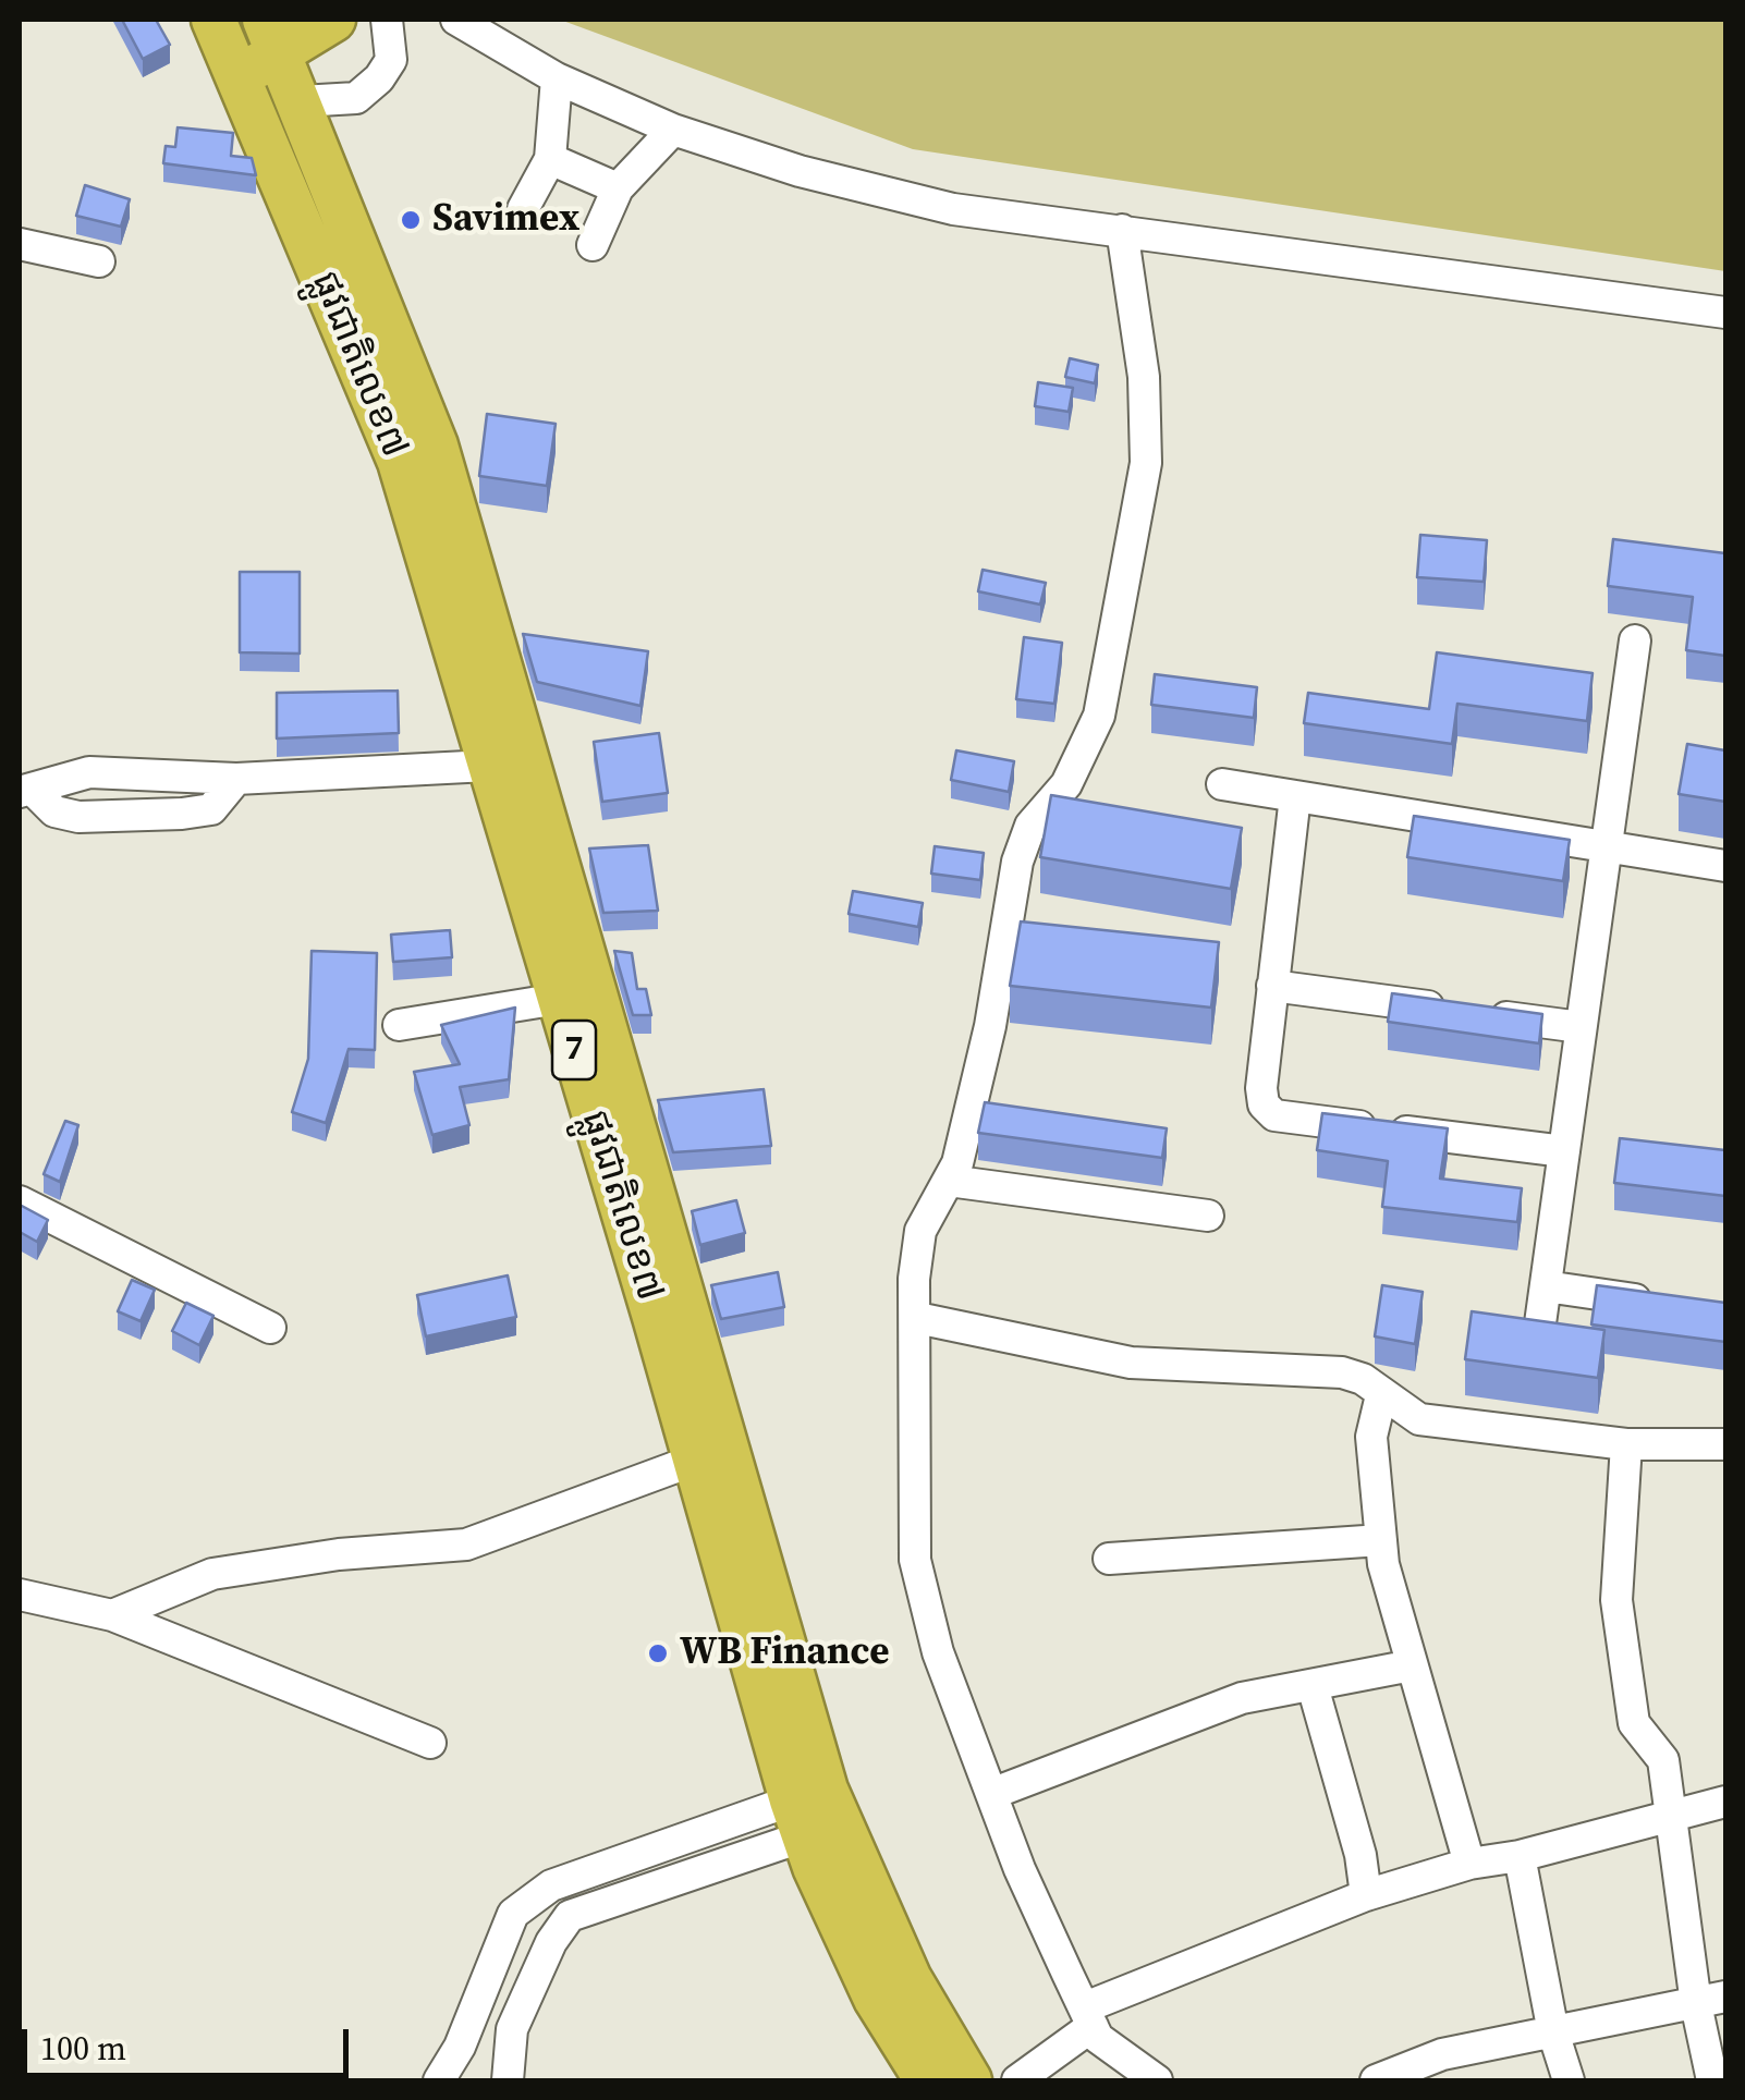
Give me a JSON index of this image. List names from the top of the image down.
{
  "streets": {
    "highway": ["ផ្លូវជាតិលេខ៧", "7"]
  },
  "places": ["Savimex", "WB Finance"],
  "scale_bar": "100 m"
}
